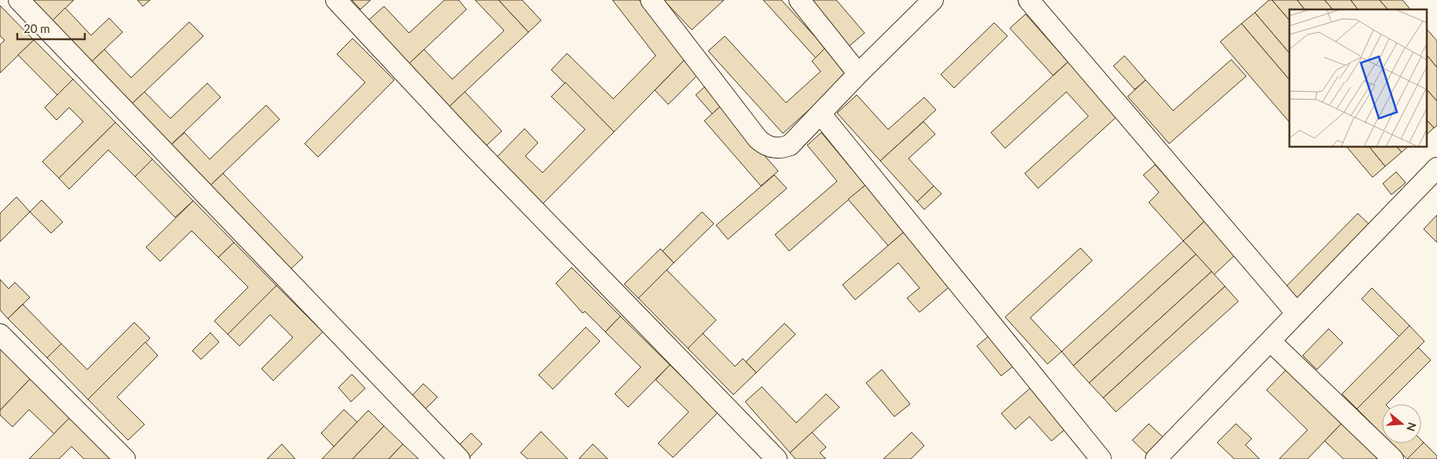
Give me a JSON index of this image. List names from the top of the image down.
{
  "scale_bar": "20 m",
  "north": "right"
}
